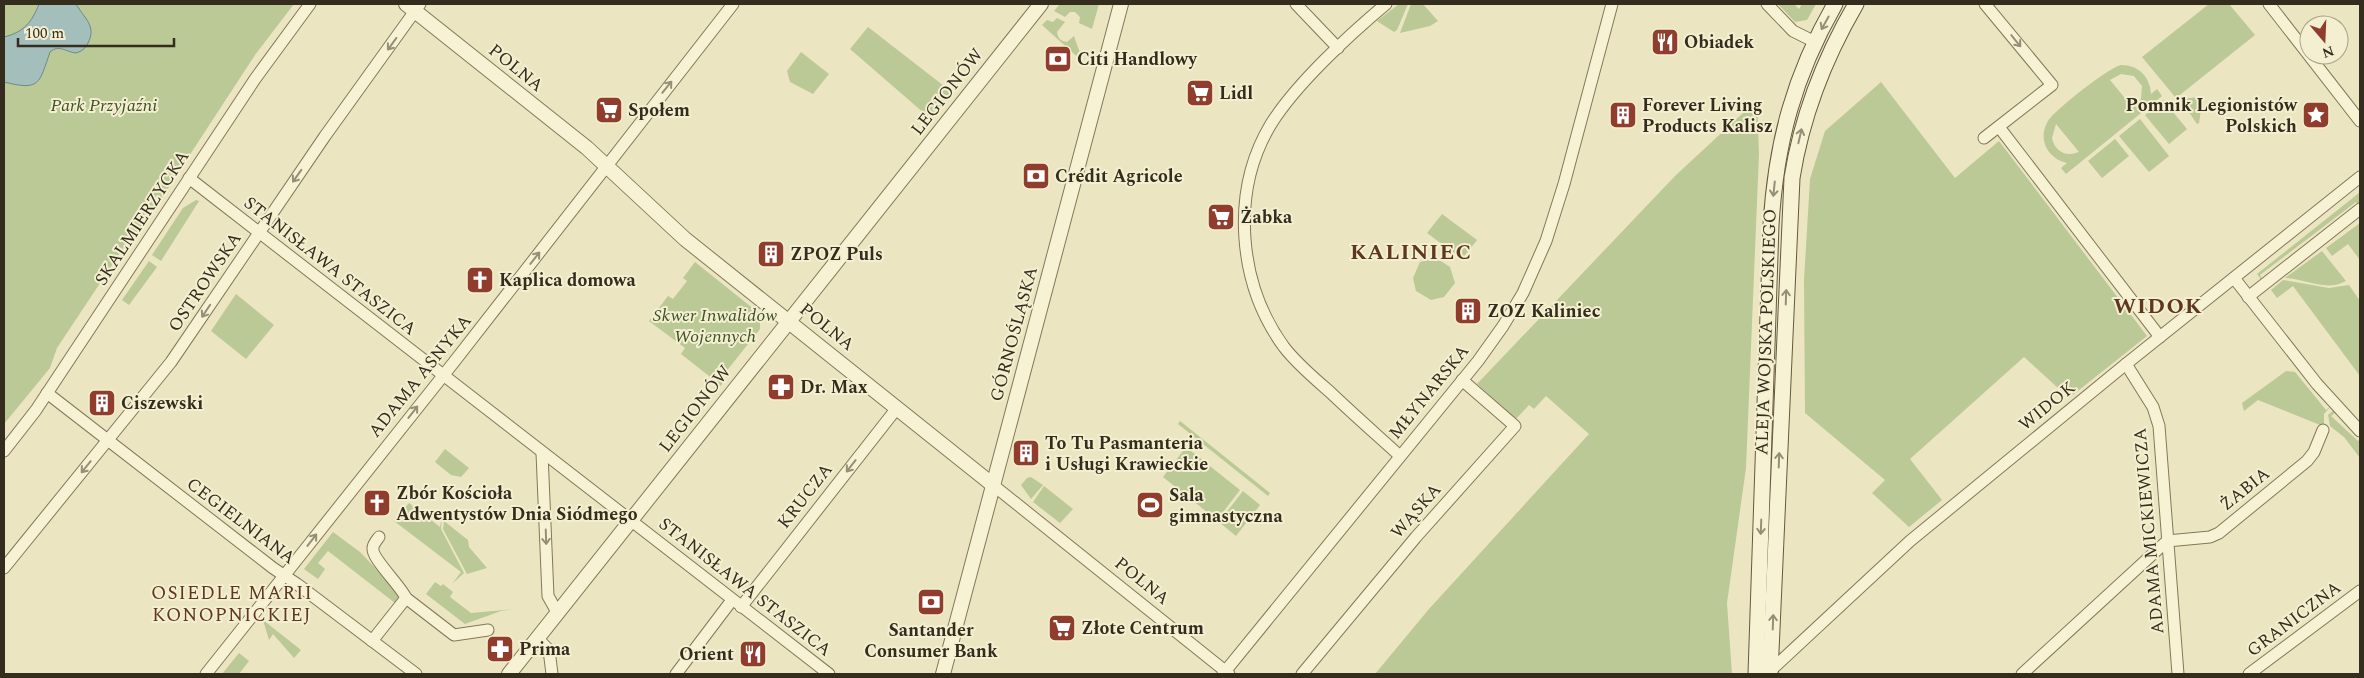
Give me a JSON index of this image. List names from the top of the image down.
{
  "streets": {
    "main road": ["ALEJA WOJSKA POLSKIEGO"],
    "street": [
      "POLNA",
      "LEGIONÓW",
      "SKALMIERZYCKA",
      "STANISŁAWA STASZICA",
      "OSTROWSKA",
      "GÓRNOŚLĄSKA",
      "ADAMA ASNYKA",
      "MŁYNARSKA",
      "WIDOK",
      "ŻABIA",
      "KRUCZA",
      "WĄSKA",
      "CEGIELNIANA",
      "ADAMA MICKIEWICZA",
      "GRANICZNA"
    ]
  },
  "crossings": [
    ["POLNA", "LEGIONÓW"],
    ["POLNA", "OSTROWSKA"],
    ["POLNA", "GÓRNOŚLĄSKA"],
    ["POLNA", "ADAMA ASNYKA"],
    ["POLNA", "MŁYNARSKA"],
    ["POLNA", "KRUCZA"],
    ["LEGIONÓW", "STANISŁAWA STASZICA"],
    ["SKALMIERZYCKA", "STANISŁAWA STASZICA"],
    ["SKALMIERZYCKA", "CEGIELNIANA"],
    ["STANISŁAWA STASZICA", "OSTROWSKA"],
    ["STANISŁAWA STASZICA", "ADAMA ASNYKA"],
    ["STANISŁAWA STASZICA", "KRUCZA"],
    ["OSTROWSKA", "CEGIELNIANA"],
    ["ALEJA WOJSKA POLSKIEGO", "WIDOK"],
    ["ADAMA ASNYKA", "CEGIELNIANA"],
    ["MŁYNARSKA", "WĄSKA"],
    ["WIDOK", "ADAMA MICKIEWICZA"],
    ["ŻABIA", "ADAMA MICKIEWICZA"]
  ],
  "one_way": ["OSTROWSKA", "ADAMA ASNYKA", "KRUCZA"],
  "districts": ["KALINIEC", "WIDOK", "OSIEDLE MARII KONOPNICKIEJ"],
  "parks": ["Park Przyjaźni", "Skwer Inwalidów Wojennych"],
  "places": {
    "restaurant": ["Obiadek", "Orient"],
    "bank": ["Citi Handlowy", "Crédit Agricole", "Santander Consumer Bank"],
    "supermarket": [
      "Lidl",
      "Społem",
      "Żabka",
      "Złote Centrum"
    ],
    "building": [
      "Forever Living Products Kalisz",
      "ZPOZ Puls",
      "ZOZ Kaliniec",
      "Ciszewski",
      "To Tu Pasmanteria i Usługi Krawieckie"
    ],
    "place": ["Pomnik Legionistów Polskich"],
    "church": ["Kaplica domowa", "Zbór Kościoła Adwentystów Dnia Siódmego"],
    "pharmacy": ["Dr. Max", "Prima"],
    "sports": ["Sala gimnastyczna"]
  },
  "scale_bar": "100 m",
  "north": "bottom"
}
